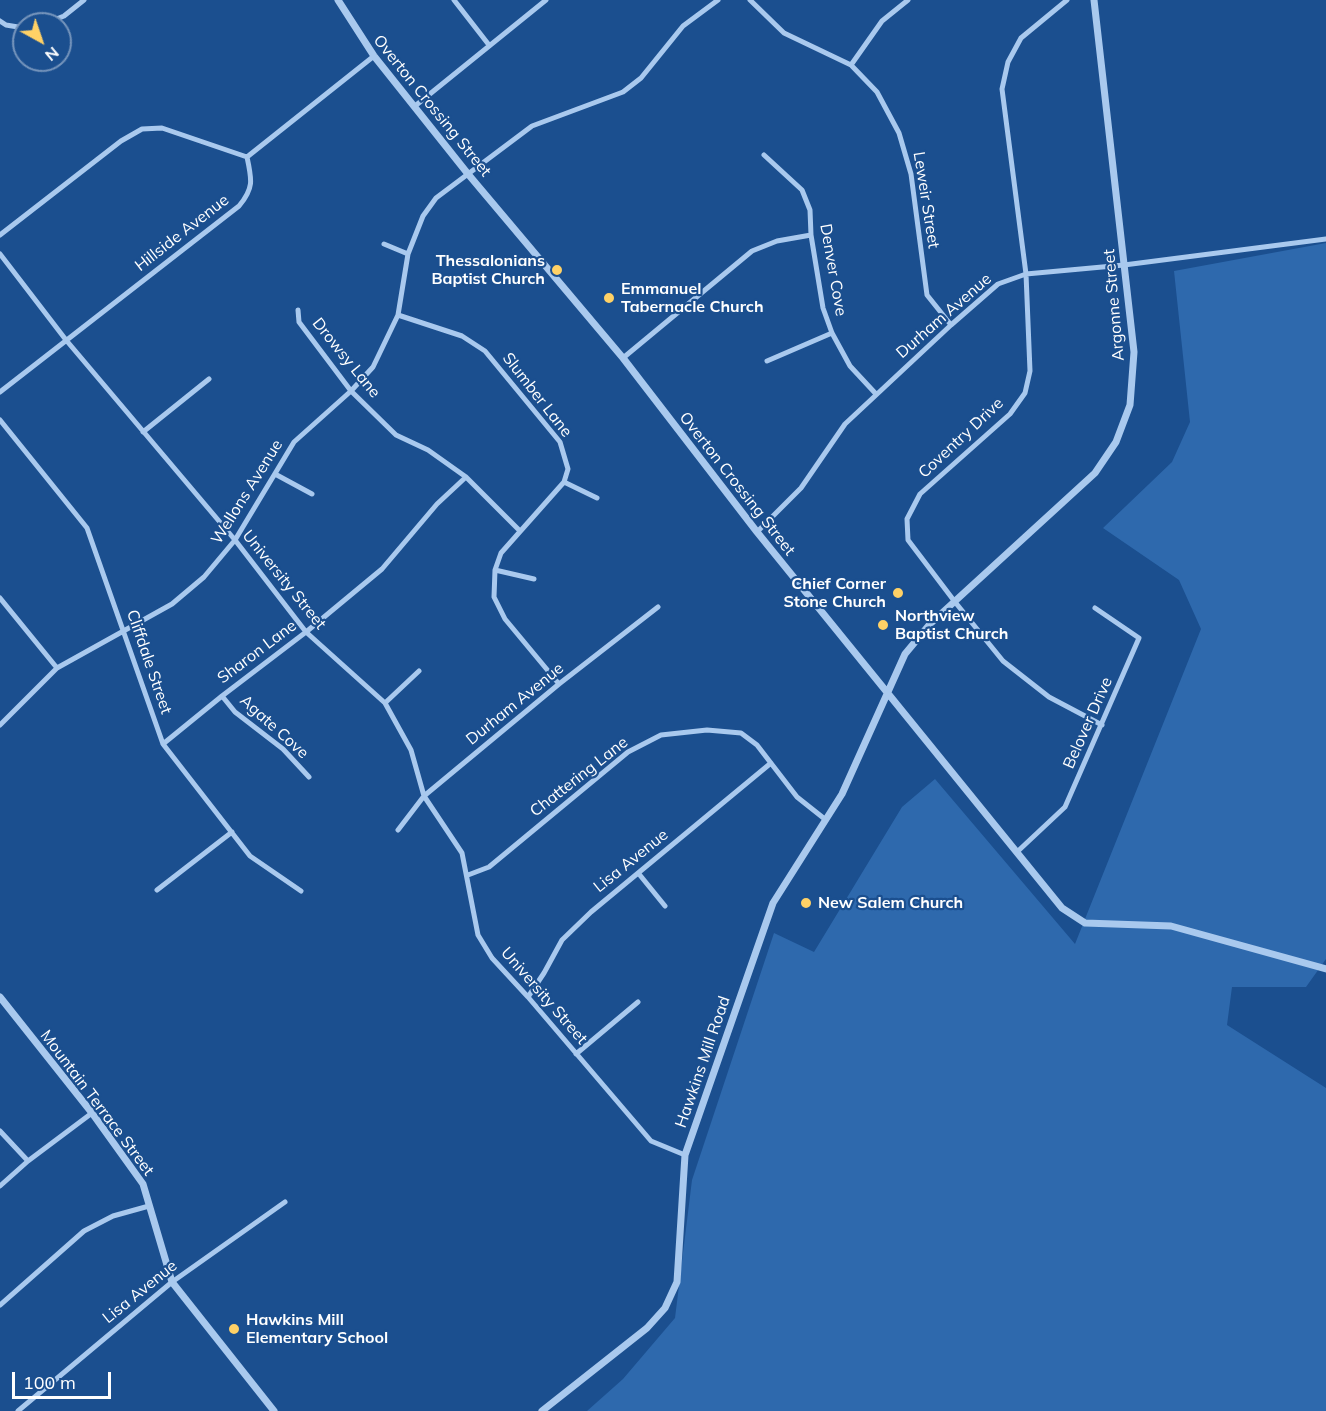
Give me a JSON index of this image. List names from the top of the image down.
{
  "streets": {
    "street": [
      "Overton Crossing Street",
      "Leweir Street",
      "Hillside Avenue",
      "Denver Cove",
      "Argonne Street",
      "Durham Avenue",
      "Drowsy Lane",
      "Slumber Lane",
      "Coventry Drive",
      "Wellons Avenue",
      "University Street",
      "Sharon Lane",
      "Cliffdale Street",
      "Belover Drive",
      "Agate Cove",
      "Chattering Lane",
      "Lisa Avenue",
      "Hawkins Mill Road",
      "Mountain Terrace Street"
    ]
  },
  "crossings": [
    ["Overton Crossing Street", "Argonne Street"],
    ["Overton Crossing Street", "Durham Avenue"],
    ["Overton Crossing Street", "Wellons Avenue"],
    ["Overton Crossing Street", "Belover Drive"],
    ["Overton Crossing Street", "Hawkins Mill Road"],
    ["Leweir Street", "Durham Avenue"],
    ["Hillside Avenue", "University Street"],
    ["Denver Cove", "Durham Avenue"],
    ["Argonne Street", "Durham Avenue"],
    ["Argonne Street", "Coventry Drive"],
    ["Argonne Street", "Hawkins Mill Road"],
    ["Durham Avenue", "Coventry Drive"],
    ["Durham Avenue", "University Street"],
    ["Drowsy Lane", "Wellons Avenue"],
    ["Drowsy Lane", "Sharon Lane"],
    ["Slumber Lane", "Wellons Avenue"],
    ["Coventry Drive", "Belover Drive"],
    ["Wellons Avenue", "University Street"],
    ["Wellons Avenue", "Cliffdale Street"],
    ["University Street", "Sharon Lane"],
    ["University Street", "Chattering Lane"],
    ["University Street", "Lisa Avenue"],
    ["University Street", "Hawkins Mill Road"],
    ["Sharon Lane", "Cliffdale Street"],
    ["Sharon Lane", "Agate Cove"],
    ["Chattering Lane", "Lisa Avenue"],
    ["Chattering Lane", "Hawkins Mill Road"],
    ["Lisa Avenue", "Mountain Terrace Street"]
  ],
  "places": [
    "Thessalonians Baptist Church",
    "Emmanuel Tabernacle Church",
    "Chief Corner Stone Church",
    "Northview Baptist Church",
    "New Salem Church",
    "Hawkins Mill Elementary School"
  ],
  "scale_bar": "100 m",
  "north": "bottom right"
}
